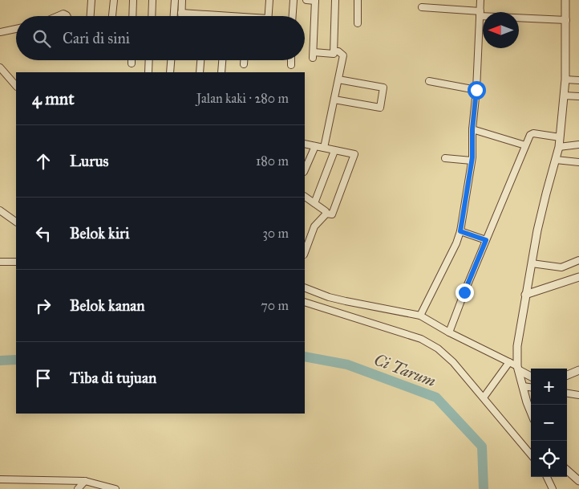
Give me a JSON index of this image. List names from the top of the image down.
{
  "water": ["Ci Tarum"],
  "north": "left",
  "page": {
    "search": "Cari di sini",
    "heading": ["4 mnt", "Jalan kaki · 280 m"],
    "list": [
      ["Lurus", "180 m"],
      ["Belok kiri", "30 m"],
      ["Belok kanan", "70 m"],
      "Tiba di tujuan"
    ],
    "map_buttons": ["+", "−"]
  }
}
